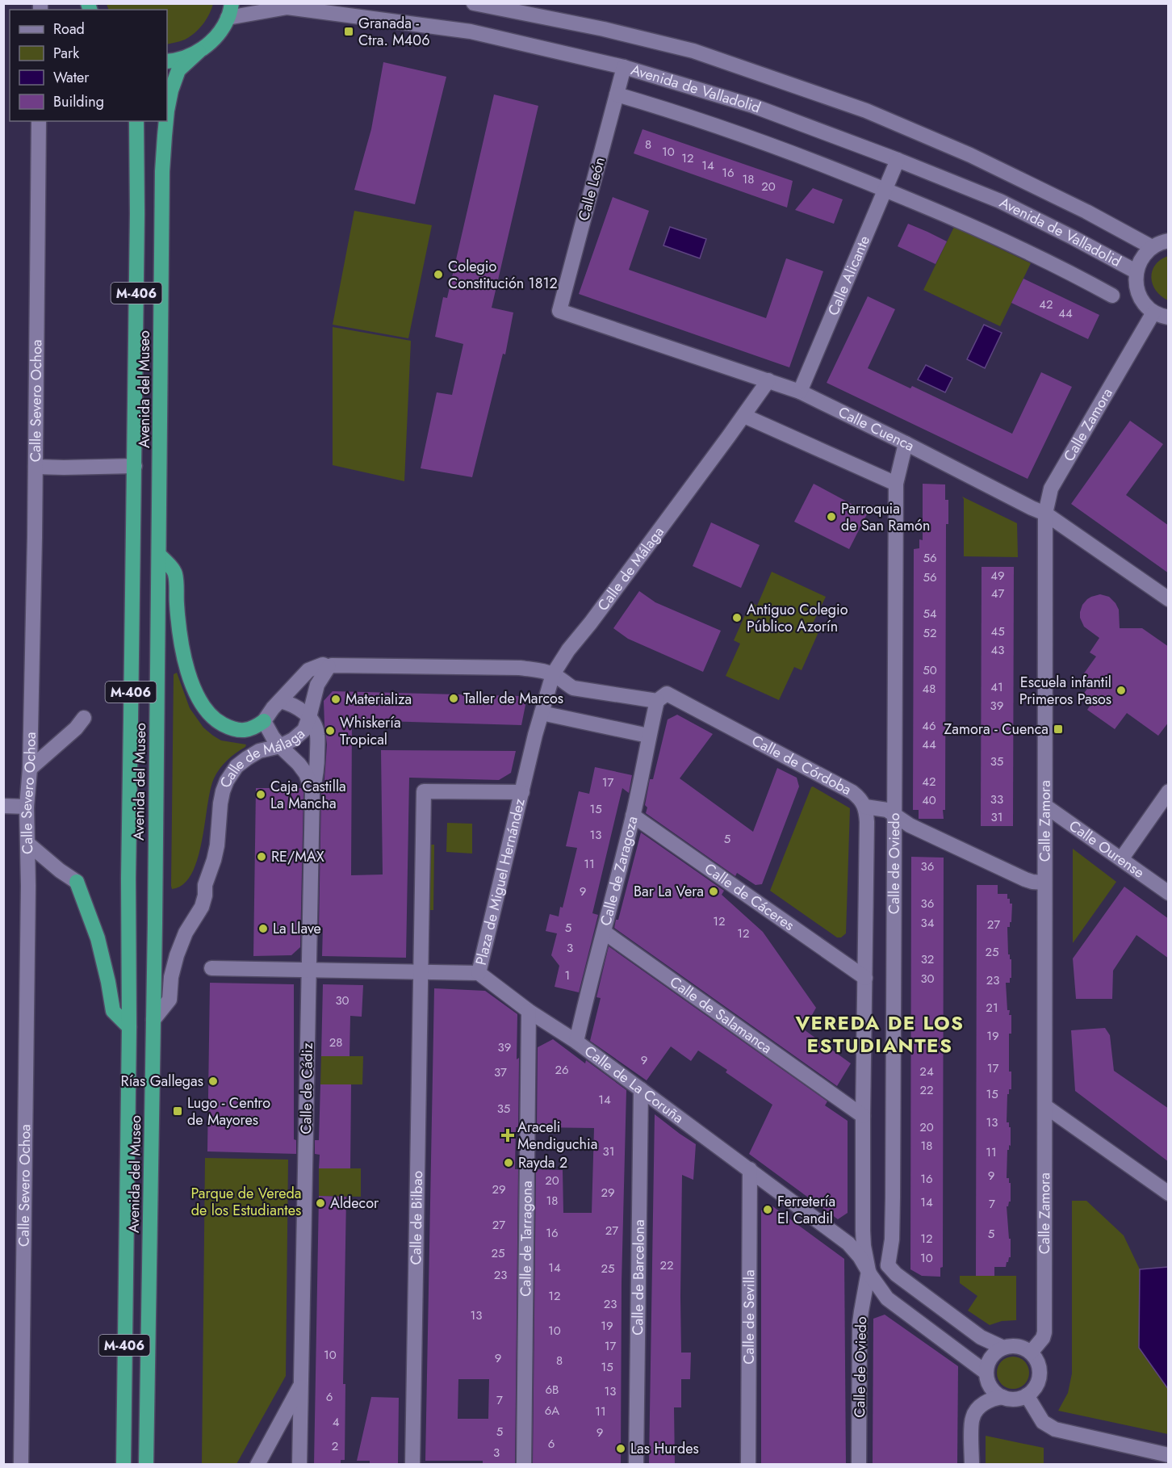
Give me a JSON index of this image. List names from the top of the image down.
{
  "streets": {
    "highway": ["M-406", "Avenida del Museo"],
    "street": [
      "Avenida de Valladolid",
      "Calle León",
      "Calle Alicante",
      "Calle Severo Ochoa",
      "Calle Zamora",
      "Calle Cuenca",
      "Calle de Málaga",
      "Calle de Córdoba",
      "Calle Ourense",
      "Calle de Oviedo",
      "Calle de Zaragoza",
      "Plaza de Miguel Hernández",
      "Calle de Cáceres",
      "Calle de Salamanca",
      "Calle de La Coruña",
      "Calle de Cádiz",
      "Calle de Bilbao",
      "Calle de Tarragona",
      "Calle de Barcelona",
      "Calle de Sevilla"
    ]
  },
  "crossings": [
    ["Avenida de Valladolid", "Calle León"],
    ["Avenida de Valladolid", "Calle Alicante"],
    ["Avenida de Valladolid", "M-406"],
    ["Calle León", "Calle Cuenca"],
    ["Calle Alicante", "Calle Cuenca"],
    ["M-406", "Avenida del Museo"],
    ["Avenida del Museo", "Calle de Málaga"],
    ["Calle Zamora", "Calle Cuenca"],
    ["Calle Zamora", "Calle de Córdoba"],
    ["Calle Zamora", "Calle Ourense"],
    ["Calle Zamora", "Calle de La Coruña"],
    ["Calle Cuenca", "Calle de Málaga"],
    ["Calle Cuenca", "Calle de Oviedo"],
    ["Calle de Málaga", "Calle de Córdoba"],
    ["Calle de Málaga", "Plaza de Miguel Hernández"],
    ["Calle de Málaga", "Calle de Cádiz"],
    ["Calle de Córdoba", "Calle de Oviedo"],
    ["Calle de Córdoba", "Calle de Zaragoza"],
    ["Calle de Córdoba", "Plaza de Miguel Hernández"],
    ["Calle de Oviedo", "Calle de Cáceres"],
    ["Calle de Oviedo", "Calle de Salamanca"],
    ["Calle de Oviedo", "Calle de La Coruña"],
    ["Calle de Zaragoza", "Calle de Cáceres"],
    ["Calle de Zaragoza", "Calle de Salamanca"],
    ["Calle de Zaragoza", "Calle de La Coruña"],
    ["Plaza de Miguel Hernández", "Calle de La Coruña"],
    ["Plaza de Miguel Hernández", "Calle de Bilbao"],
    ["Calle de La Coruña", "Calle de Tarragona"],
    ["Calle de La Coruña", "Calle de Barcelona"],
    ["Calle de La Coruña", "Calle de Sevilla"]
  ],
  "districts": ["VEREDA DE LOS ESTUDIANTES"],
  "parks": ["Parque de Vereda de los Estudiantes"],
  "places": {
    "transit": ["Granada - Ctra. M406", "Zamora - Cuenca", "Lugo - Centro de Mayores"],
    "other": [
      "Colegio Constitución 1812",
      "Parroquia de San Ramón",
      "Antiguo Colegio Público Azorín",
      "Escuela infantil Primeros Pasos",
      "Taller de Marcos",
      "Materializa",
      "Whiskería Tropical",
      "Caja Castilla La Mancha",
      "RE/MAX",
      "Bar La Vera",
      "La Llave",
      "Rías Gallegas",
      "Rayda 2",
      "Aldecor",
      "Ferretería El Candil",
      "Las Hurdes"
    ],
    "health": ["Araceli Mendiguchia"]
  },
  "house_numbers": [
    "8",
    "10",
    "12",
    "14",
    "16",
    "18",
    "20",
    "42",
    "44",
    "56",
    "49",
    "56",
    "47",
    "54",
    "45",
    "52",
    "43",
    "50",
    "41",
    "48",
    "39",
    "46",
    "44",
    "35",
    "42",
    "17",
    "33",
    "40",
    "15",
    "31",
    "13",
    "5",
    "11",
    "36",
    "9",
    "36",
    "12",
    "34",
    "27",
    "5",
    "12",
    "3",
    "25",
    "32",
    "1",
    "30",
    "23",
    "30",
    "21",
    "19",
    "28",
    "39",
    "9",
    "17",
    "26",
    "24",
    "37",
    "22",
    "15",
    "14",
    "35",
    "13",
    "20",
    "18",
    "31",
    "11",
    "9",
    "16",
    "20",
    "29",
    "29",
    "18",
    "14",
    "7",
    "27",
    "27",
    "16",
    "5",
    "12",
    "25",
    "10",
    "22",
    "14",
    "25",
    "23",
    "12",
    "23",
    "13",
    "19",
    "10",
    "17",
    "10",
    "9",
    "8",
    "15",
    "6B",
    "13",
    "6",
    "7",
    "6A",
    "11",
    "4",
    "5",
    "9",
    "6",
    "2",
    "3"
  ],
  "legend": [
    "Road",
    "Park",
    "Water",
    "Building"
  ]
}
